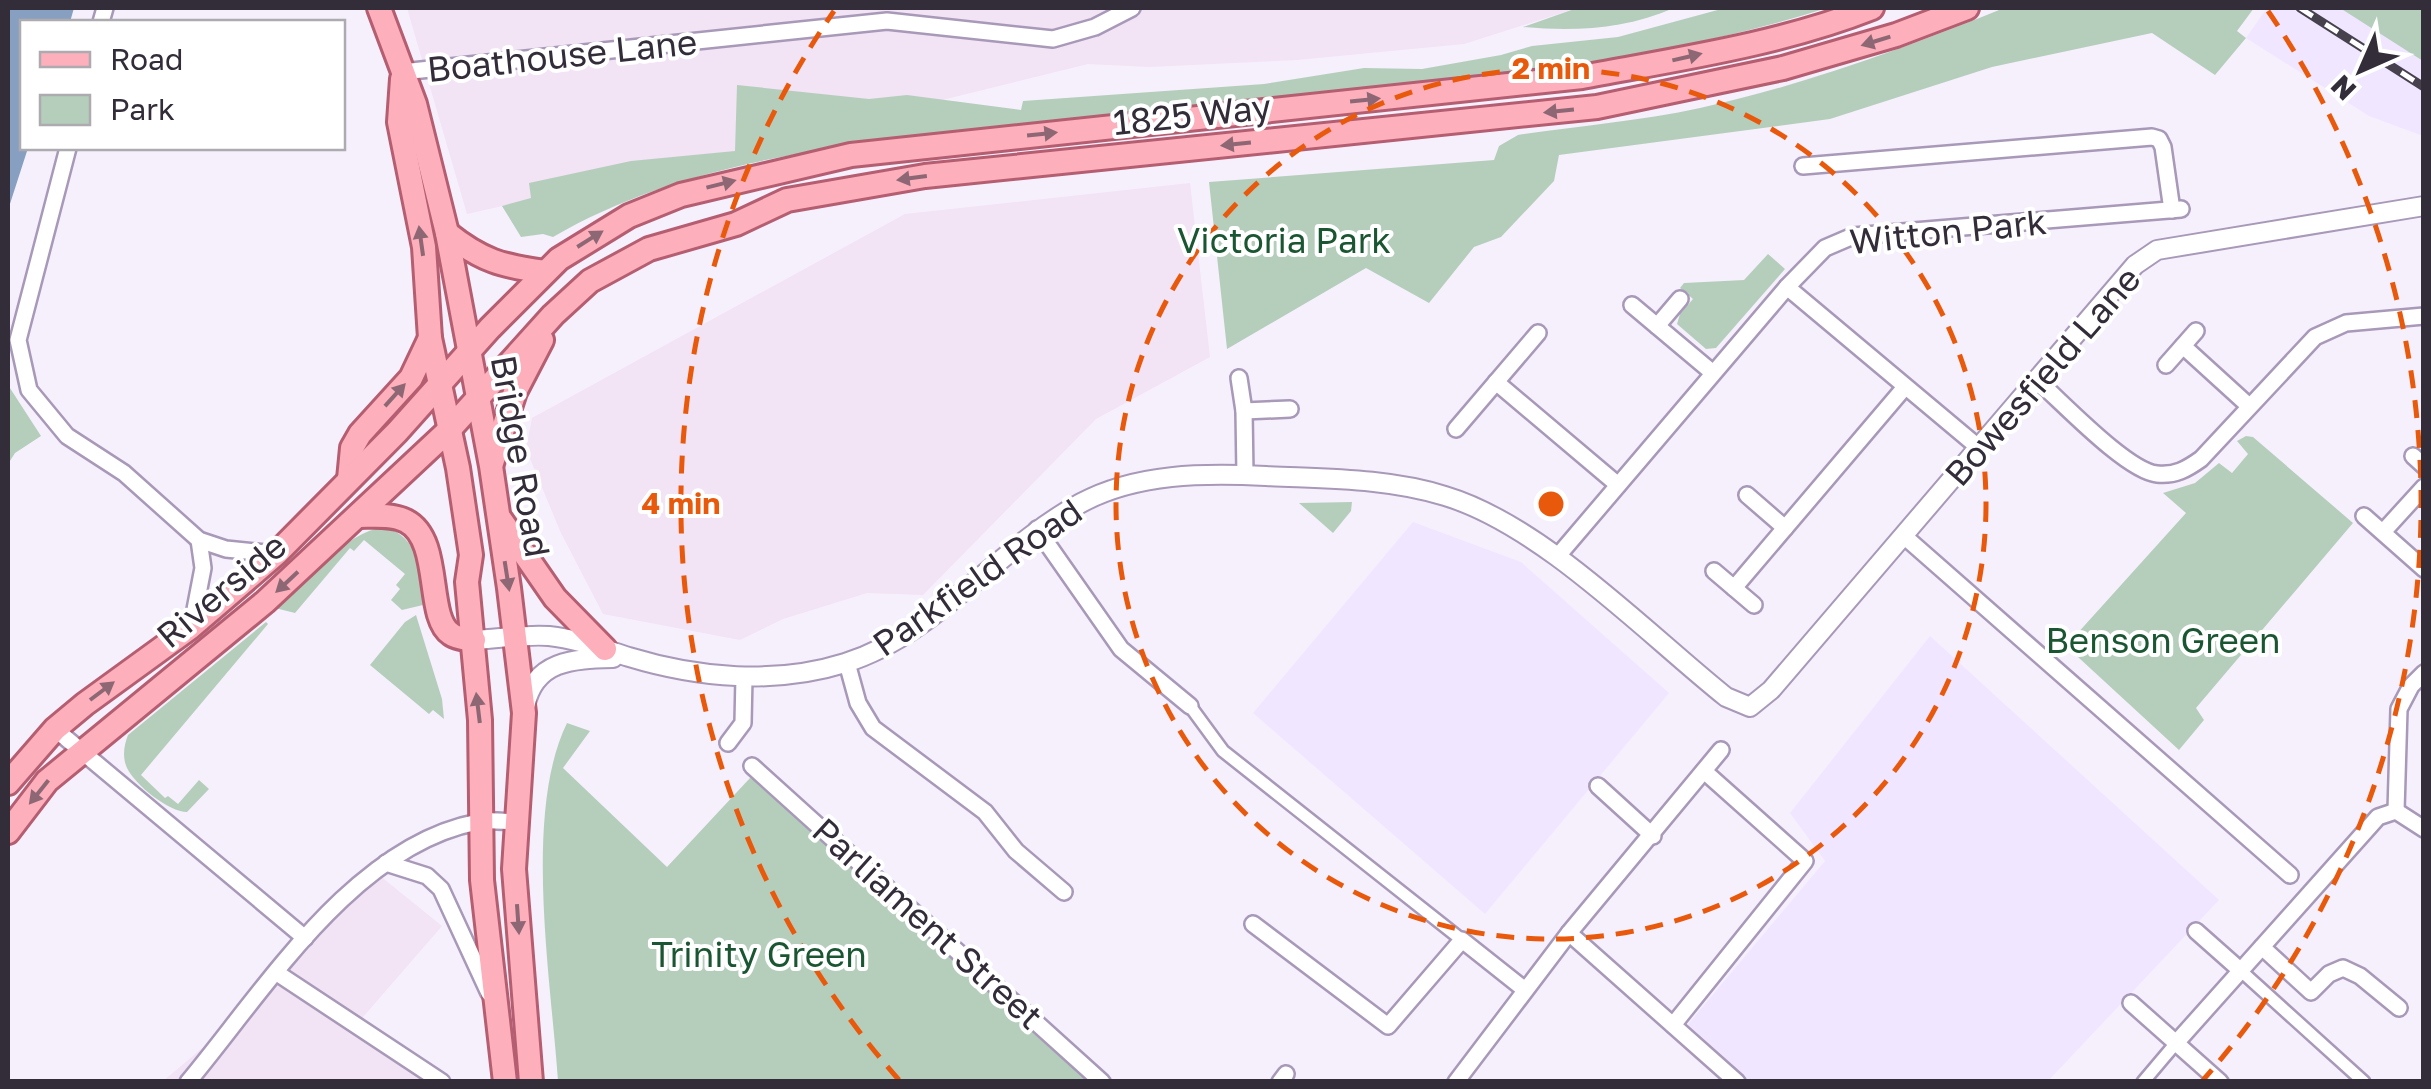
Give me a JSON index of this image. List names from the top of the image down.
{
  "streets": {
    "main road": ["1825 Way", "Bridge Road", "Riverside"],
    "street": [
      "Boathouse Lane",
      "Witton Park",
      "Bowesfield Lane",
      "Parkfield Road",
      "Parliament Street"
    ]
  },
  "crossings": [
    ["Boathouse Lane", "Bridge Road"],
    ["1825 Way", "Bridge Road"],
    ["1825 Way", "Riverside"],
    ["Witton Park", "Parkfield Road"],
    ["Bowesfield Lane", "Parkfield Road"],
    ["Bridge Road", "Parkfield Road"],
    ["Bridge Road", "Riverside"]
  ],
  "parks": ["Victoria Park", "Benson Green", "Trinity Green"],
  "legend": ["Road", "Park"],
  "north": "bottom left",
  "rings": ["2 min", "4 min"]
}
